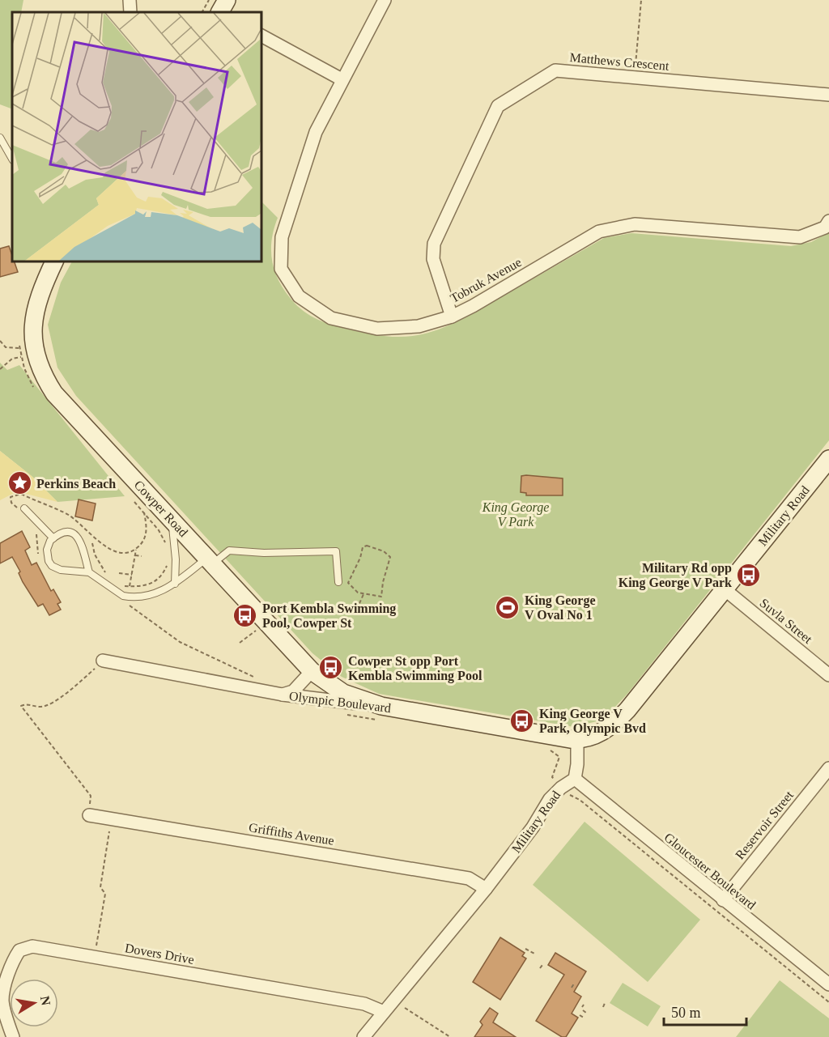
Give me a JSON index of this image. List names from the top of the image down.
{
  "streets": {
    "main road": ["Cowper Road", "Military Road", "Olympic Boulevard"],
    "street": [
      "Matthews Crescent",
      "Tobruk Avenue",
      "Suvla Street",
      "Reservoir Street",
      "Griffiths Avenue",
      "Gloucester Boulevard",
      "Dovers Drive"
    ]
  },
  "crossings": [
    ["Matthews Crescent", "Tobruk Avenue"],
    ["Cowper Road", "Olympic Boulevard"],
    ["Military Road", "Suvla Street"],
    ["Military Road", "Olympic Boulevard"],
    ["Military Road", "Griffiths Avenue"],
    ["Military Road", "Gloucester Boulevard"],
    ["Military Road", "Dovers Drive"],
    ["Reservoir Street", "Gloucester Boulevard"]
  ],
  "parks": ["King George V Park"],
  "places": {
    "place": ["Perkins Beach"],
    "bus stop": [
      "Military Rd opp King George V Park",
      "Port Kembla Swimming Pool, Cowper St",
      "Cowper St opp Port Kembla Swimming Pool",
      "King George V Park, Olympic Bvd"
    ],
    "sports": ["King George V Oval No 1"]
  },
  "scale_bar": "50 m",
  "north": "right"
}
